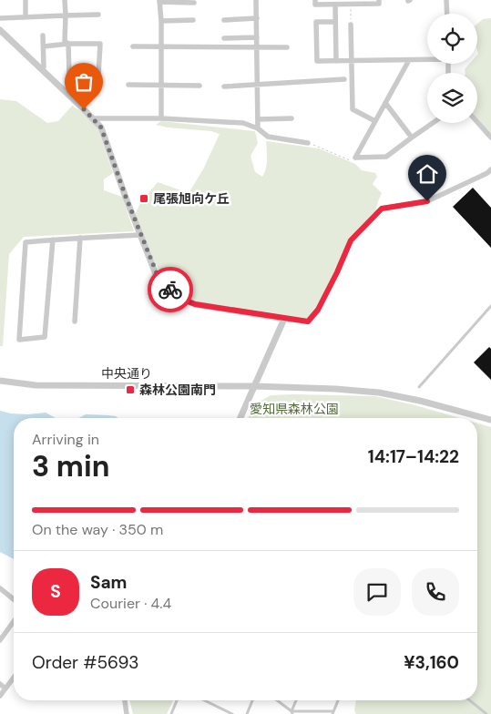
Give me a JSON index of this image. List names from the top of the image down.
{
  "streets": {
    "street": ["中央通り"]
  },
  "parks": ["愛知県森林公園"],
  "places": {
    "transit": ["尾張旭向ケ丘", "森林公園南門"]
  },
  "page": {
    "heading": ["3 min", "Arriving in", "14:17–14:22"],
    "panel": [
      "Sam",
      "Courier · 4.4",
      "Order #5693",
      "¥3,160"
    ],
    "bar": "On the way · 350 m",
    "round": "S"
  }
}
